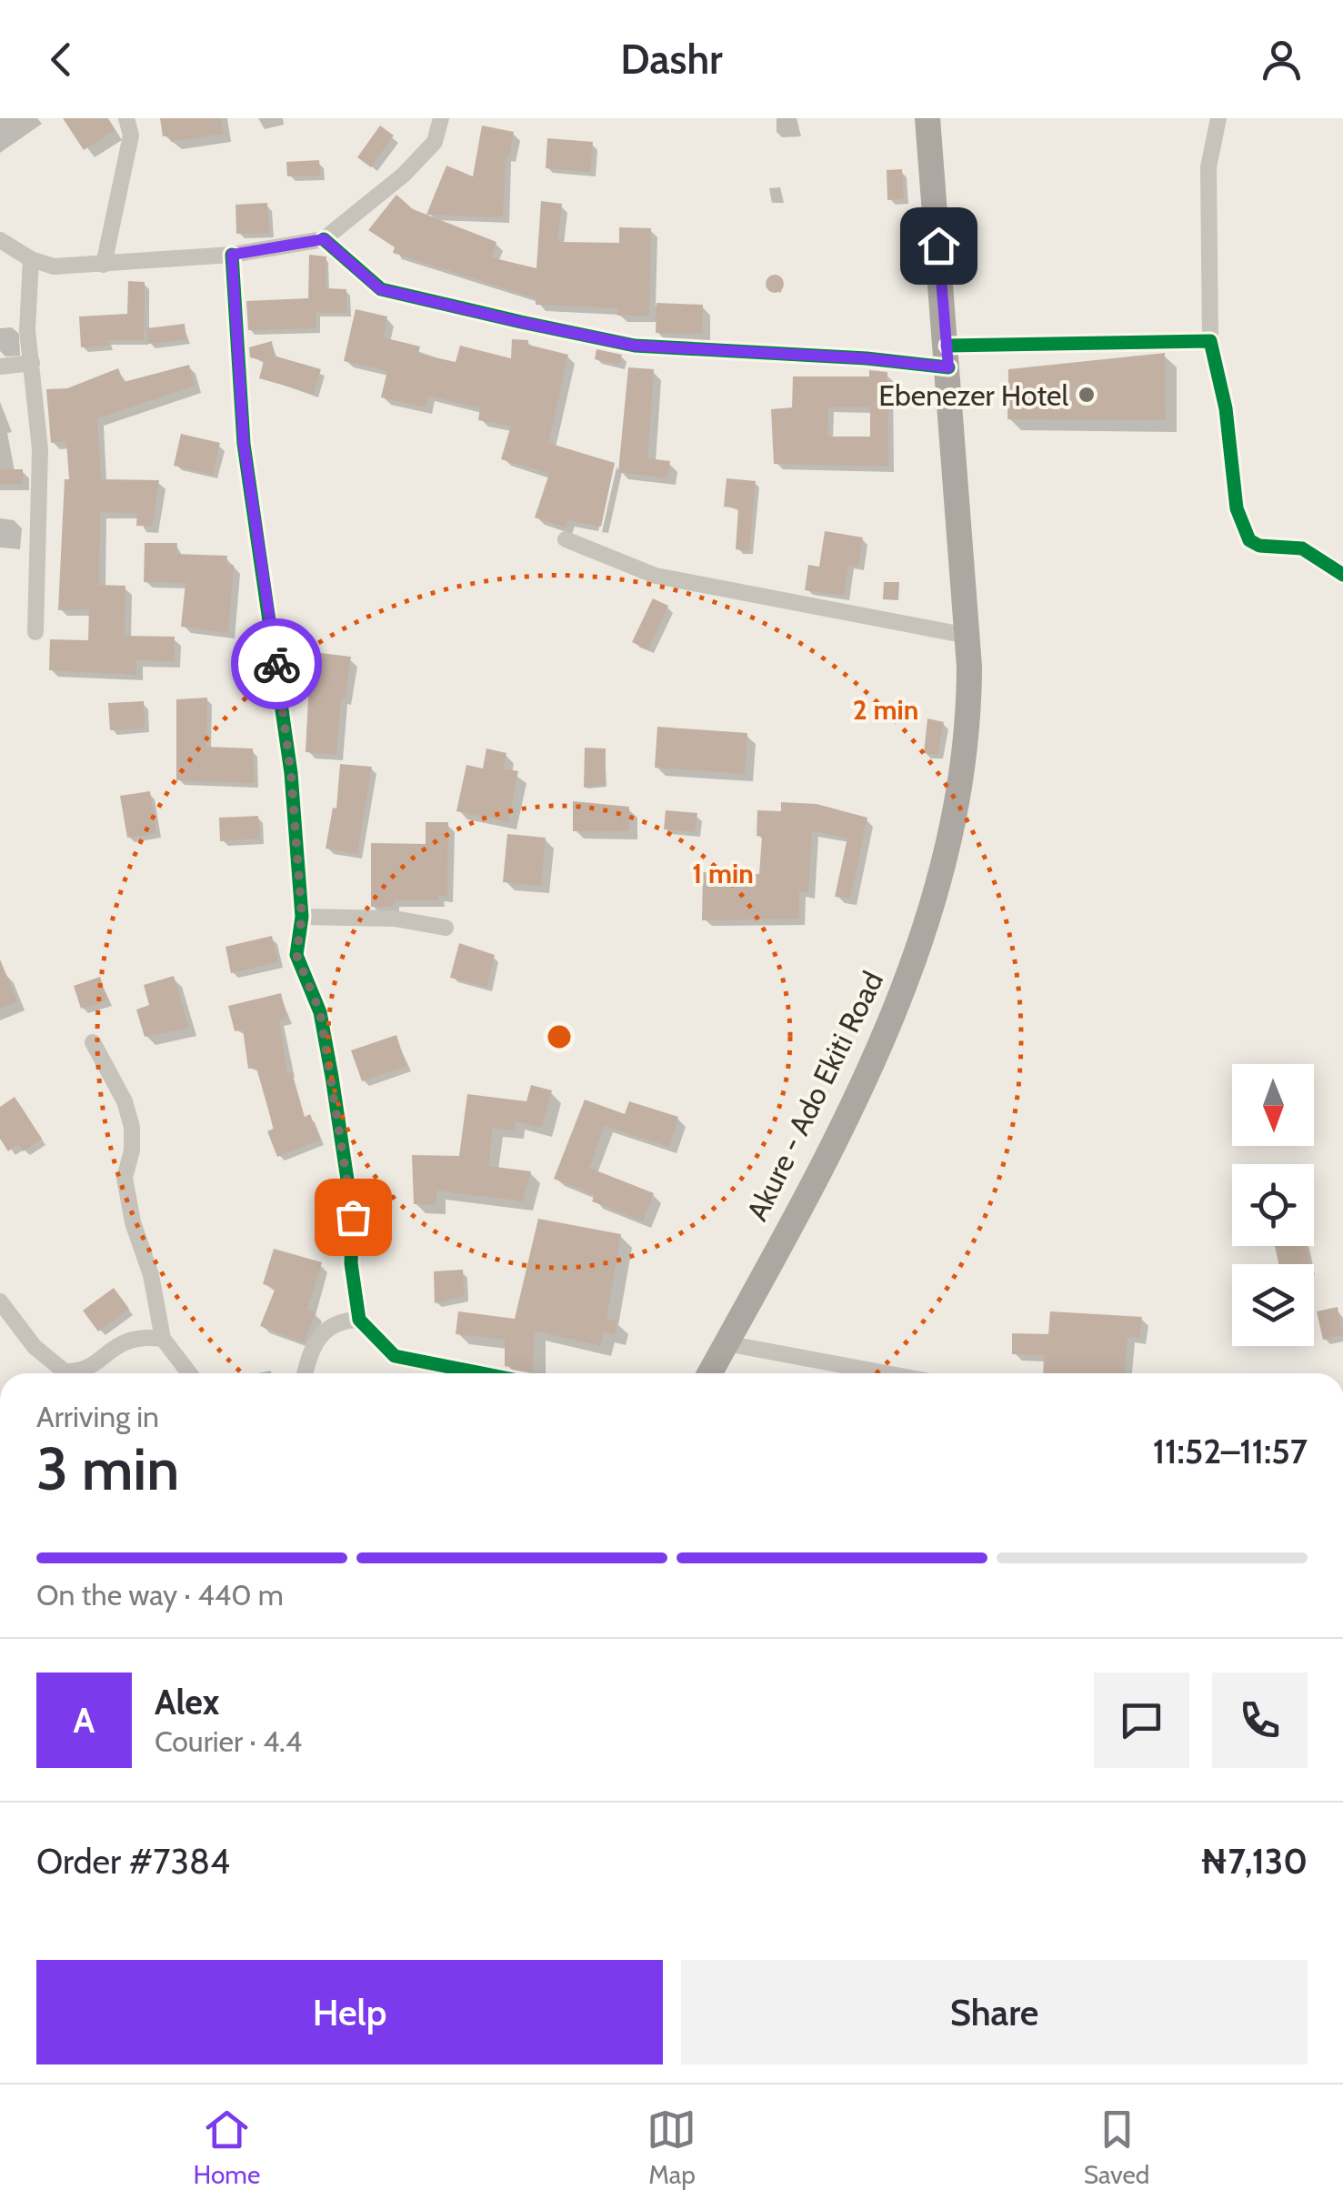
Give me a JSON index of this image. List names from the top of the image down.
{
  "streets": {
    "main road": ["Akure - Ado Ekiti Road"]
  },
  "places": ["Ebenezer Hotel"],
  "north": "bottom",
  "page": {
    "header": "Dashr",
    "heading": ["3 min", "Arriving in", "11:52–11:57"],
    "panel": [
      "Alex",
      "Courier · 4.4",
      "Order #7384",
      "₦7,130"
    ],
    "bar": "On the way · 440 m",
    "round": "A",
    "buttons": ["Help", "Share"],
    "tabs": ["Home", "Map", "Saved"]
  },
  "rings": ["2 min", "1 min"]
}
